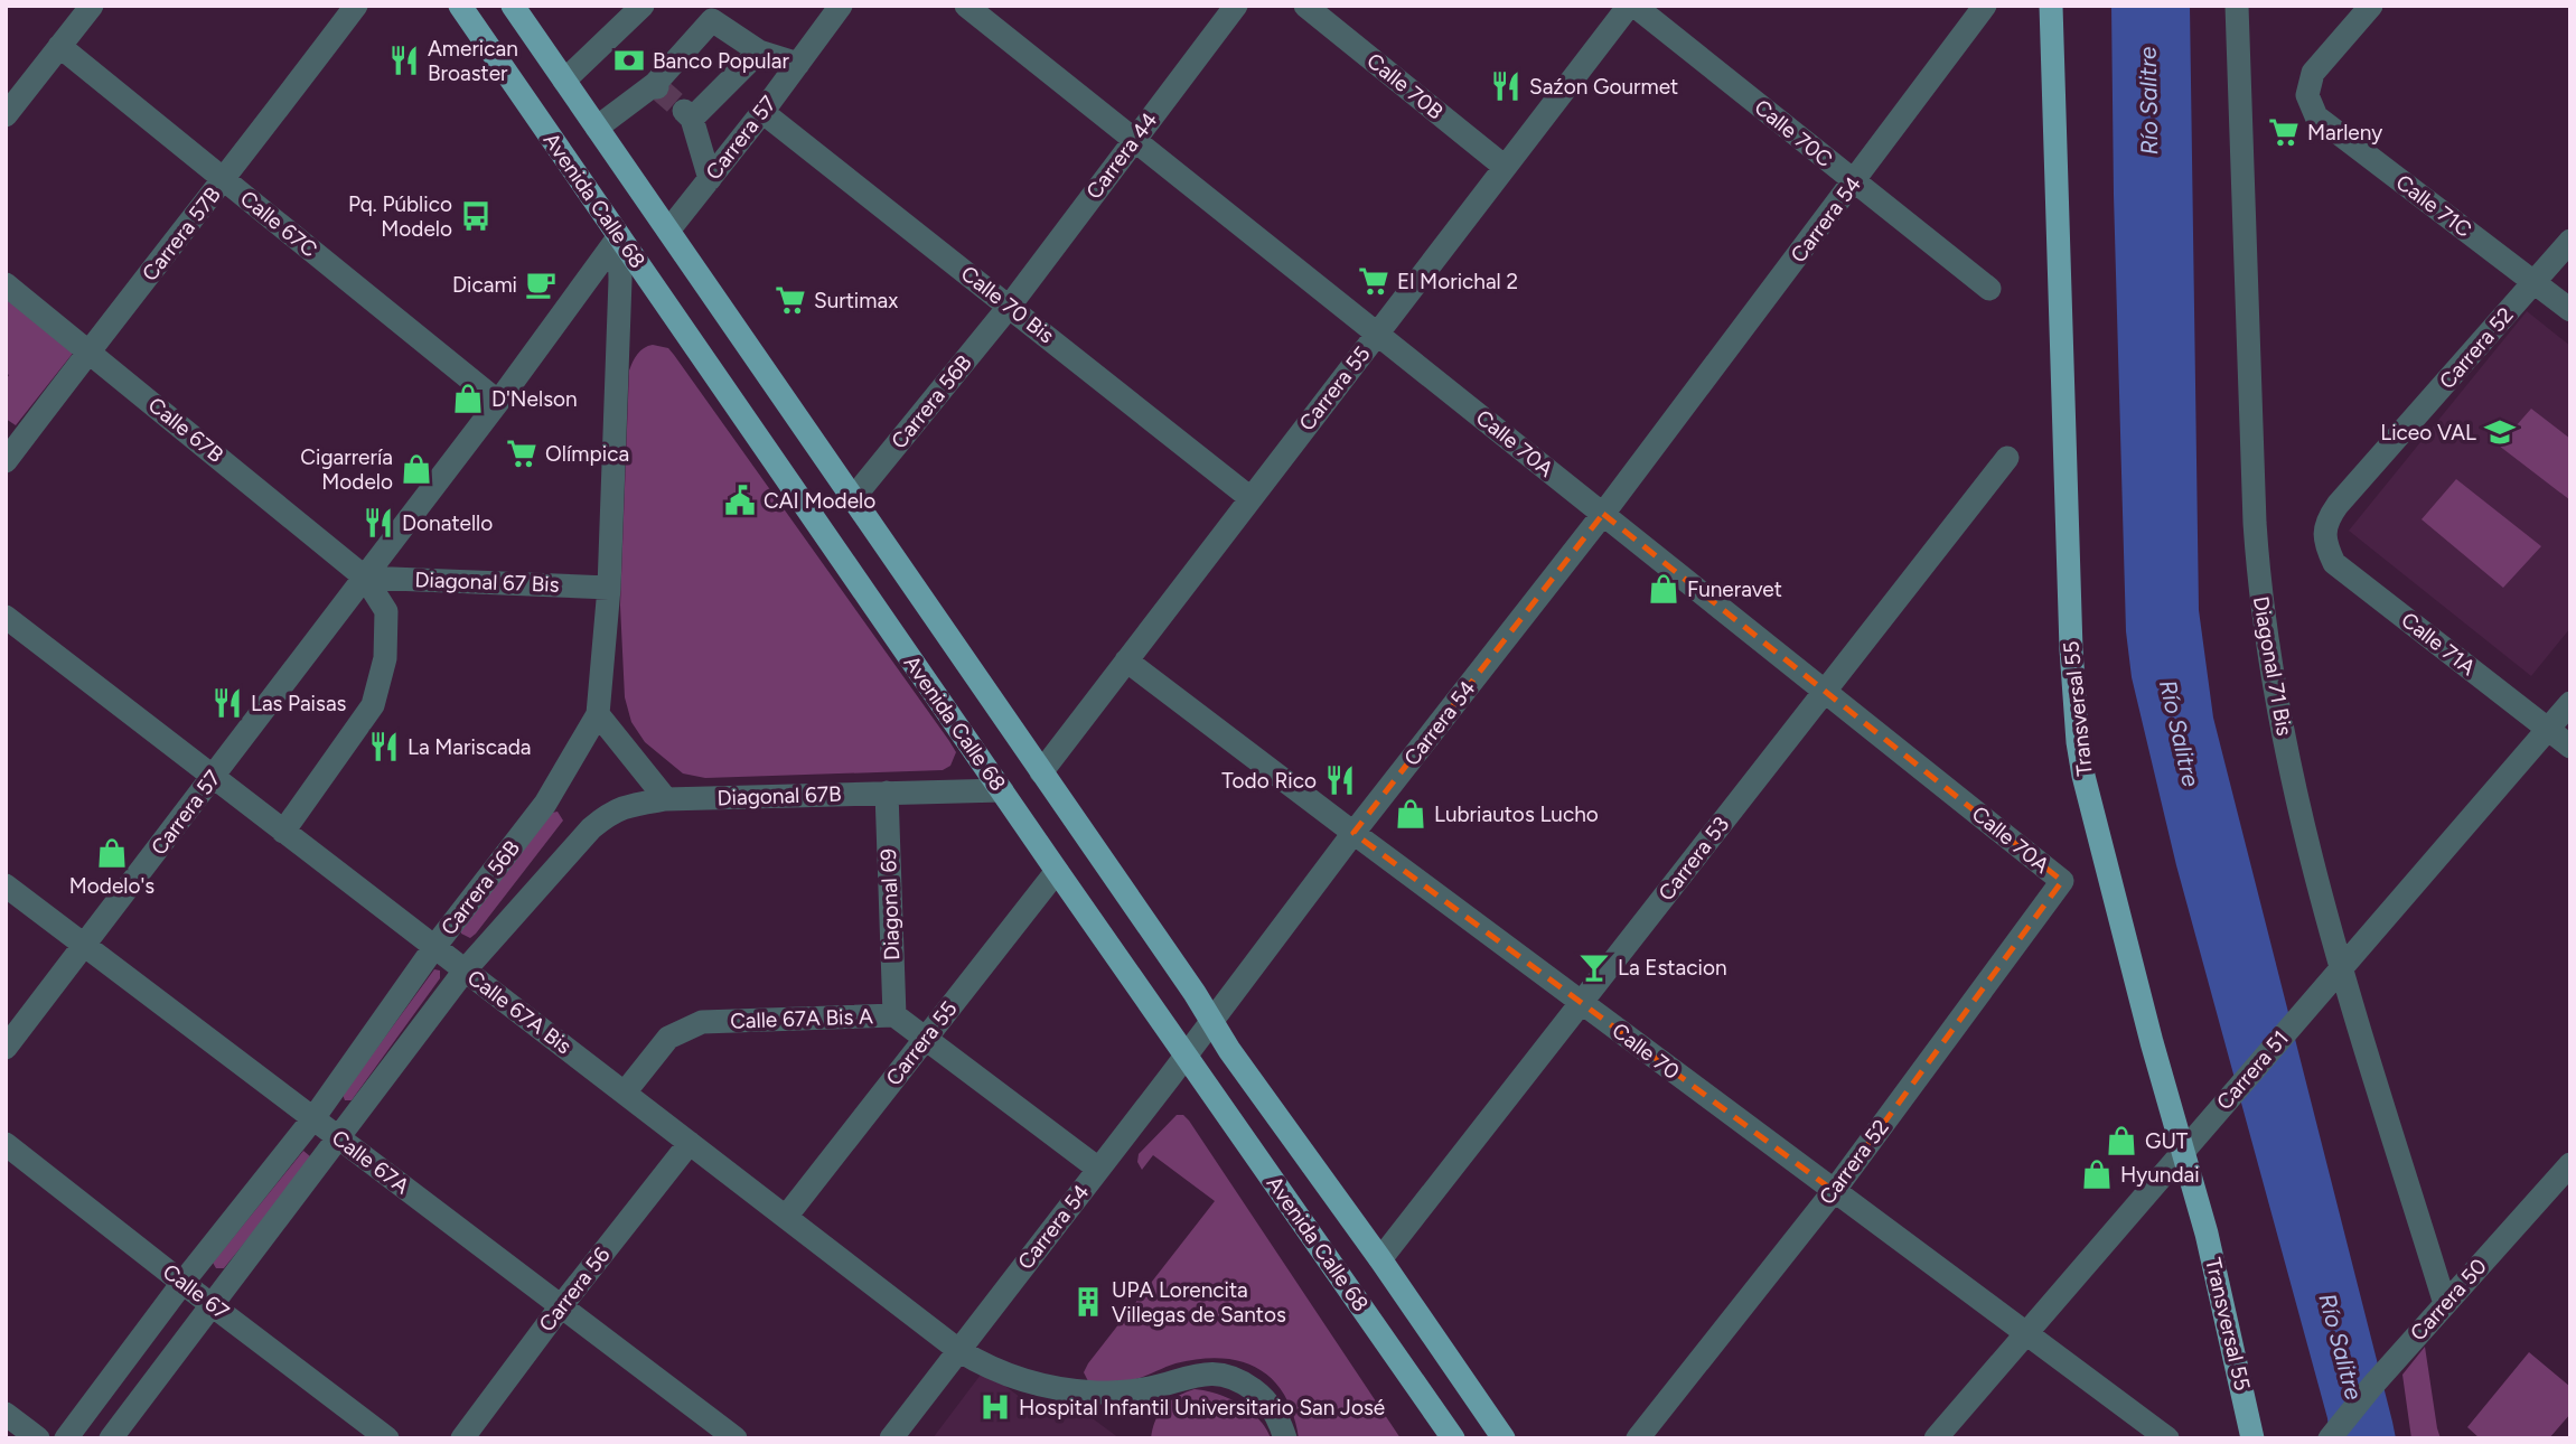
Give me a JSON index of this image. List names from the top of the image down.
{
  "streets": {
    "main road": ["Avenida Calle 68", "Transversal 55"],
    "street": [
      "Calle 70B",
      "Calle 70C",
      "Carrera 57",
      "Carrera 44",
      "Calle 71C",
      "Carrera 54",
      "Calle 67C",
      "Carrera 57B",
      "Calle 70 Bis",
      "Carrera 52",
      "Carrera 55",
      "Carrera 56B",
      "Calle 67B",
      "Calle 70A",
      "Diagonal 67 Bis",
      "Calle 71A",
      "Diagonal 71 Bis",
      "Diagonal 67B",
      "Carrera 53",
      "Diagonal 69",
      "Calle 67A Bis",
      "Calle 67A Bis A",
      "Calle 70",
      "Carrera 51",
      "Calle 67A",
      "Carrera 56",
      "Calle 67",
      "Carrera 50"
    ]
  },
  "crossings": [
    ["Calle 70B", "Carrera 55"],
    ["Calle 70C", "Carrera 54"],
    ["Calle 70C", "Carrera 55"],
    ["Carrera 57", "Avenida Calle 68"],
    ["Carrera 57", "Calle 67C"],
    ["Carrera 57", "Calle 70 Bis"],
    ["Carrera 57", "Carrera 56B"],
    ["Carrera 57", "Calle 67B"],
    ["Carrera 57", "Diagonal 67 Bis"],
    ["Carrera 57", "Calle 67A Bis"],
    ["Carrera 57", "Calle 67A"],
    ["Carrera 44", "Calle 70 Bis"],
    ["Carrera 44", "Carrera 56B"],
    ["Carrera 44", "Calle 70A"],
    ["Avenida Calle 68", "Carrera 54"],
    ["Avenida Calle 68", "Carrera 55"],
    ["Avenida Calle 68", "Carrera 56B"],
    ["Avenida Calle 68", "Diagonal 67B"],
    ["Avenida Calle 68", "Carrera 53"],
    ["Calle 71C", "Carrera 52"],
    ["Carrera 54", "Calle 70A"],
    ["Carrera 54", "Calle 67A Bis"],
    ["Carrera 54", "Calle 67A Bis A"],
    ["Carrera 54", "Calle 70"],
    ["Calle 67C", "Carrera 57B"],
    ["Carrera 57B", "Calle 67B"],
    ["Calle 70 Bis", "Carrera 55"],
    ["Calle 70 Bis", "Carrera 56B"],
    ["Carrera 52", "Calle 70A"],
    ["Carrera 52", "Calle 71A"],
    ["Carrera 52", "Calle 70"],
    ["Carrera 55", "Calle 70A"],
    ["Carrera 55", "Calle 67A Bis"],
    ["Carrera 55", "Calle 67A Bis A"],
    ["Carrera 55", "Calle 70"],
    ["Carrera 56B", "Diagonal 67 Bis"],
    ["Carrera 56B", "Diagonal 67B"],
    ["Carrera 56B", "Calle 67A Bis"],
    ["Carrera 56B", "Calle 67A"],
    ["Carrera 56B", "Calle 67"],
    ["Calle 67B", "Diagonal 67 Bis"],
    ["Calle 70A", "Carrera 53"],
    ["Calle 71A", "Carrera 51"],
    ["Diagonal 71 Bis", "Carrera 51"],
    ["Diagonal 71 Bis", "Carrera 50"],
    ["Transversal 55", "Carrera 51"],
    ["Diagonal 67B", "Diagonal 69"],
    ["Carrera 53", "Calle 70"],
    ["Diagonal 69", "Calle 67A Bis A"],
    ["Calle 67A Bis", "Calle 67A Bis A"],
    ["Calle 67A Bis", "Carrera 56"],
    ["Calle 70", "Carrera 51"],
    ["Calle 67A", "Carrera 56"]
  ],
  "water": ["Río Salitre"],
  "places": {
    "restaurant": [
      "American Broaster",
      "Saźon Gourmet",
      "Donatello",
      "Las Paisas",
      "La Mariscada",
      "Todo Rico"
    ],
    "bank": ["Banco Popular"],
    "supermarket": [
      "Marleny",
      "El Morichal 2",
      "Surtimax",
      "Olímpica"
    ],
    "bus stop": ["Pq. Público Modelo"],
    "cafe": ["Dicami"],
    "shop": [
      "D'Nelson",
      "Cigarrería Modelo",
      "Funeravet",
      "Lubriautos Lucho",
      "Modelo's",
      "GUT",
      "Hyundai"
    ],
    "school or university": ["Liceo VAL"],
    "public building": ["CAI Modelo"],
    "bar": ["La Estacion"],
    "building": ["UPA Lorencita Villegas de Santos"],
    "hospital": ["Hospital Infantil Universitario San José"]
  }
}
